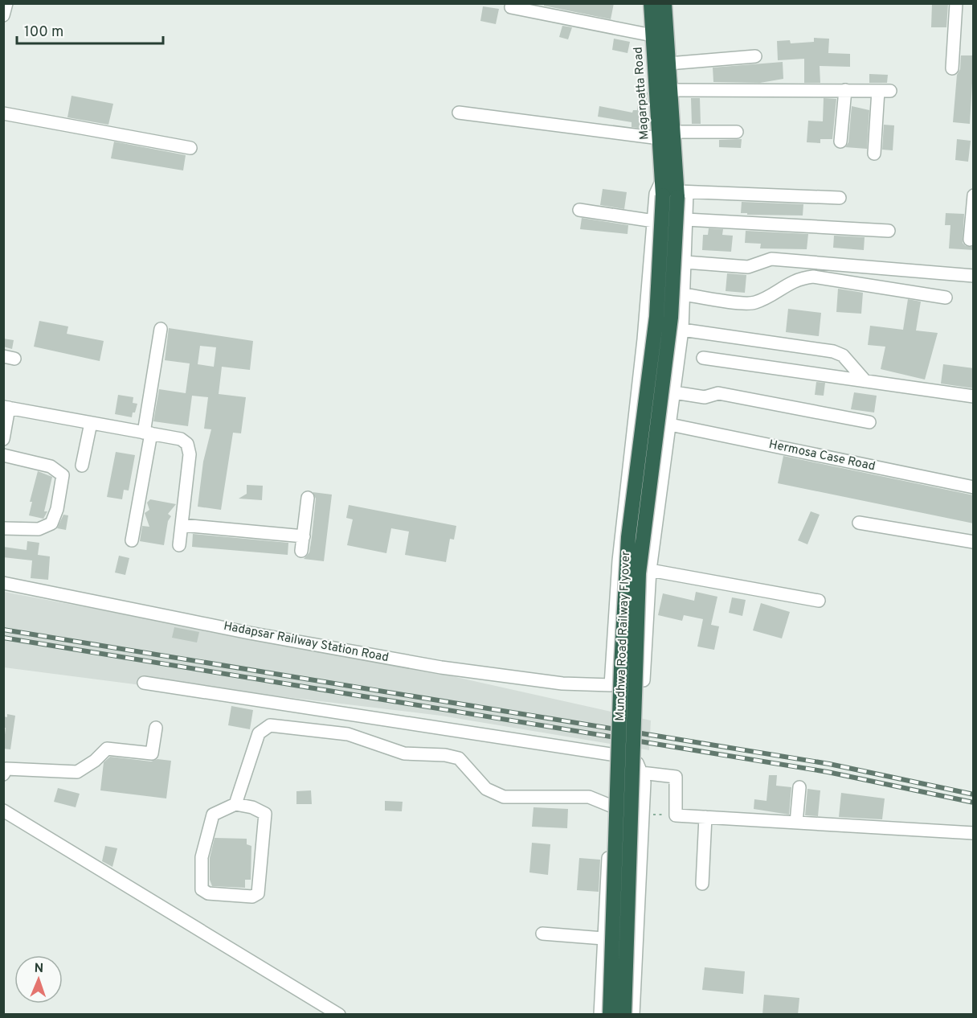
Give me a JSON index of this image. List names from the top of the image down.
{
  "streets": {
    "highway": ["Magarpatta Road", "Mundhwa Road Railway Flyover"],
    "street": ["Hermosa Case Road", "Hadapsar Railway Station Road"]
  },
  "crossings": [
    ["Magarpatta Road", "Mundhwa Road Railway Flyover"]
  ],
  "scale_bar": "100 m",
  "north": "top"
}
